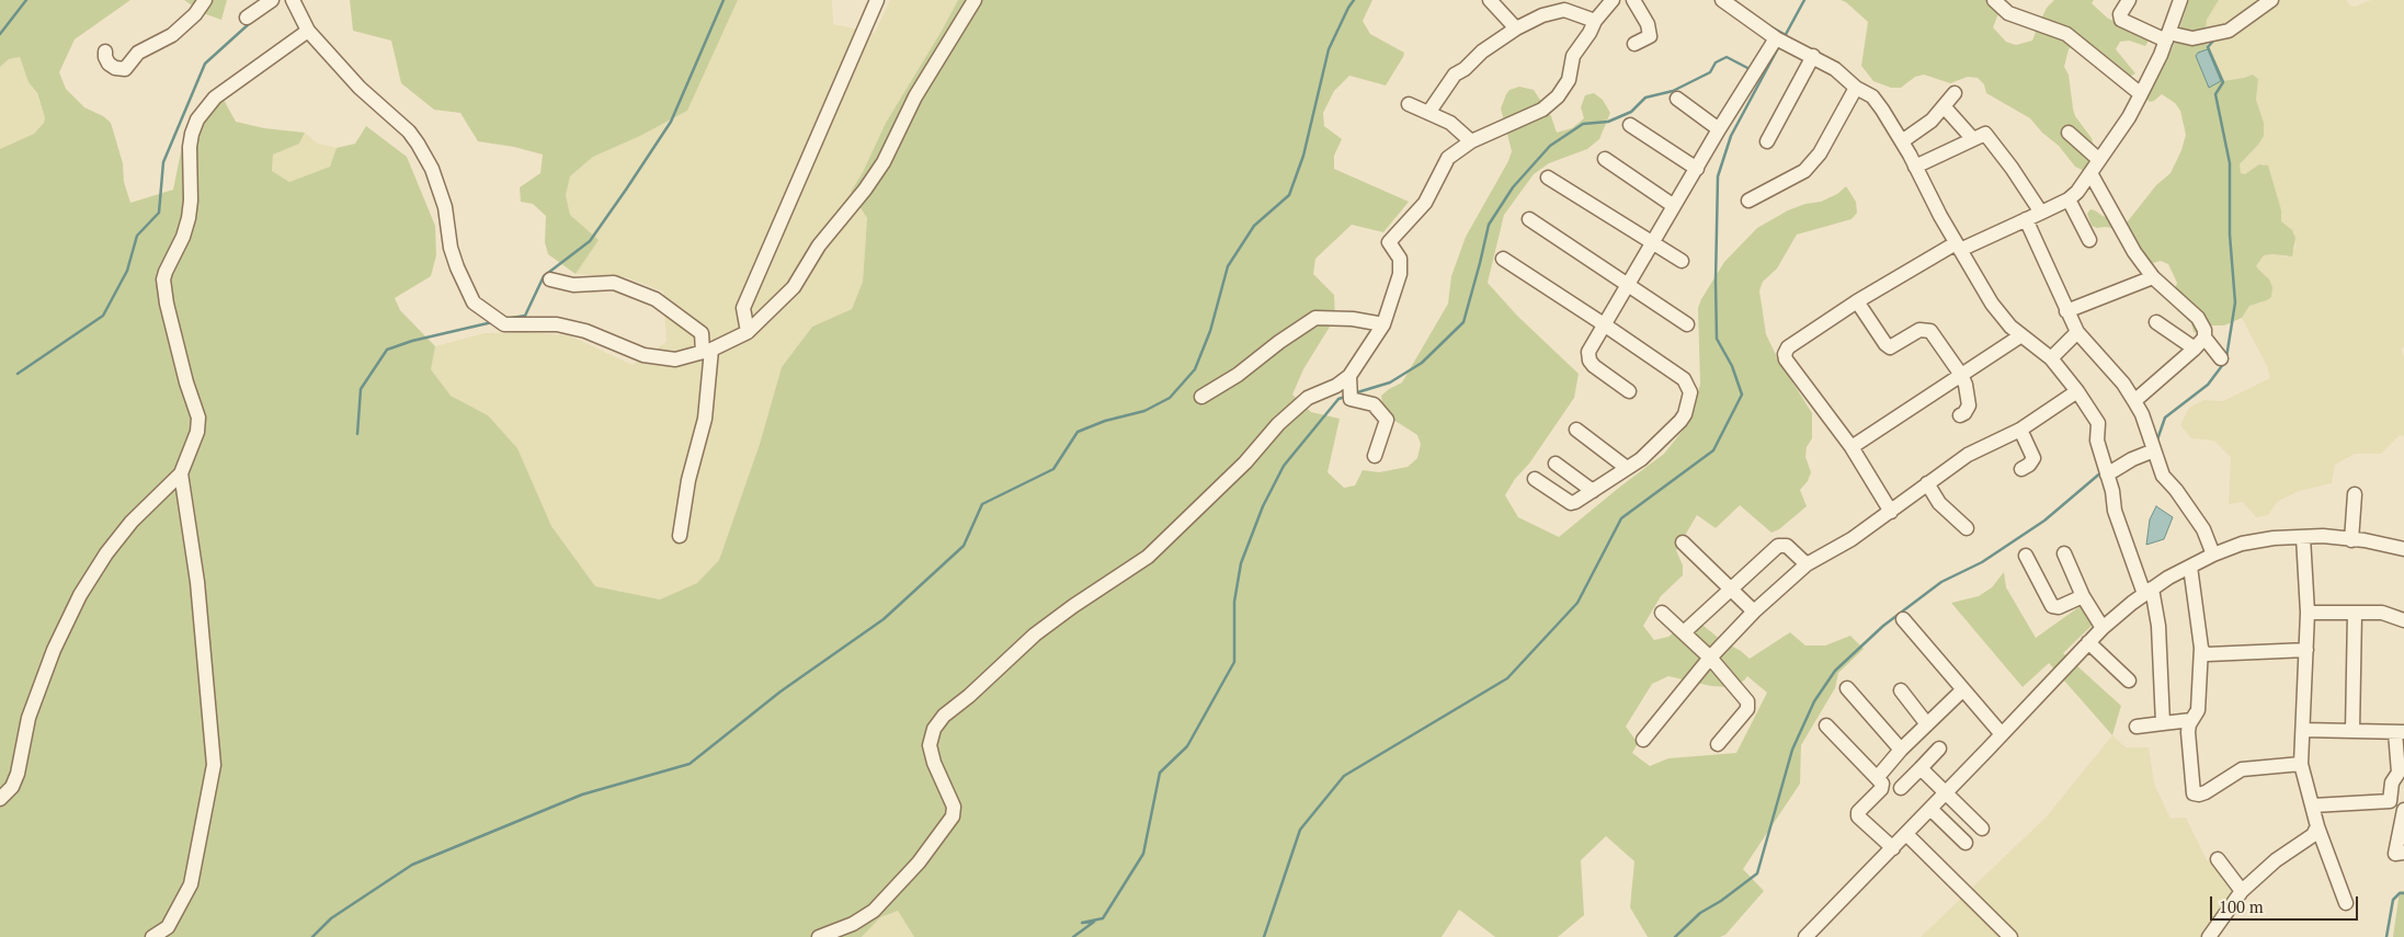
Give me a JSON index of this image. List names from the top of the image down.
{
  "scale_bar": "100 m"
}
